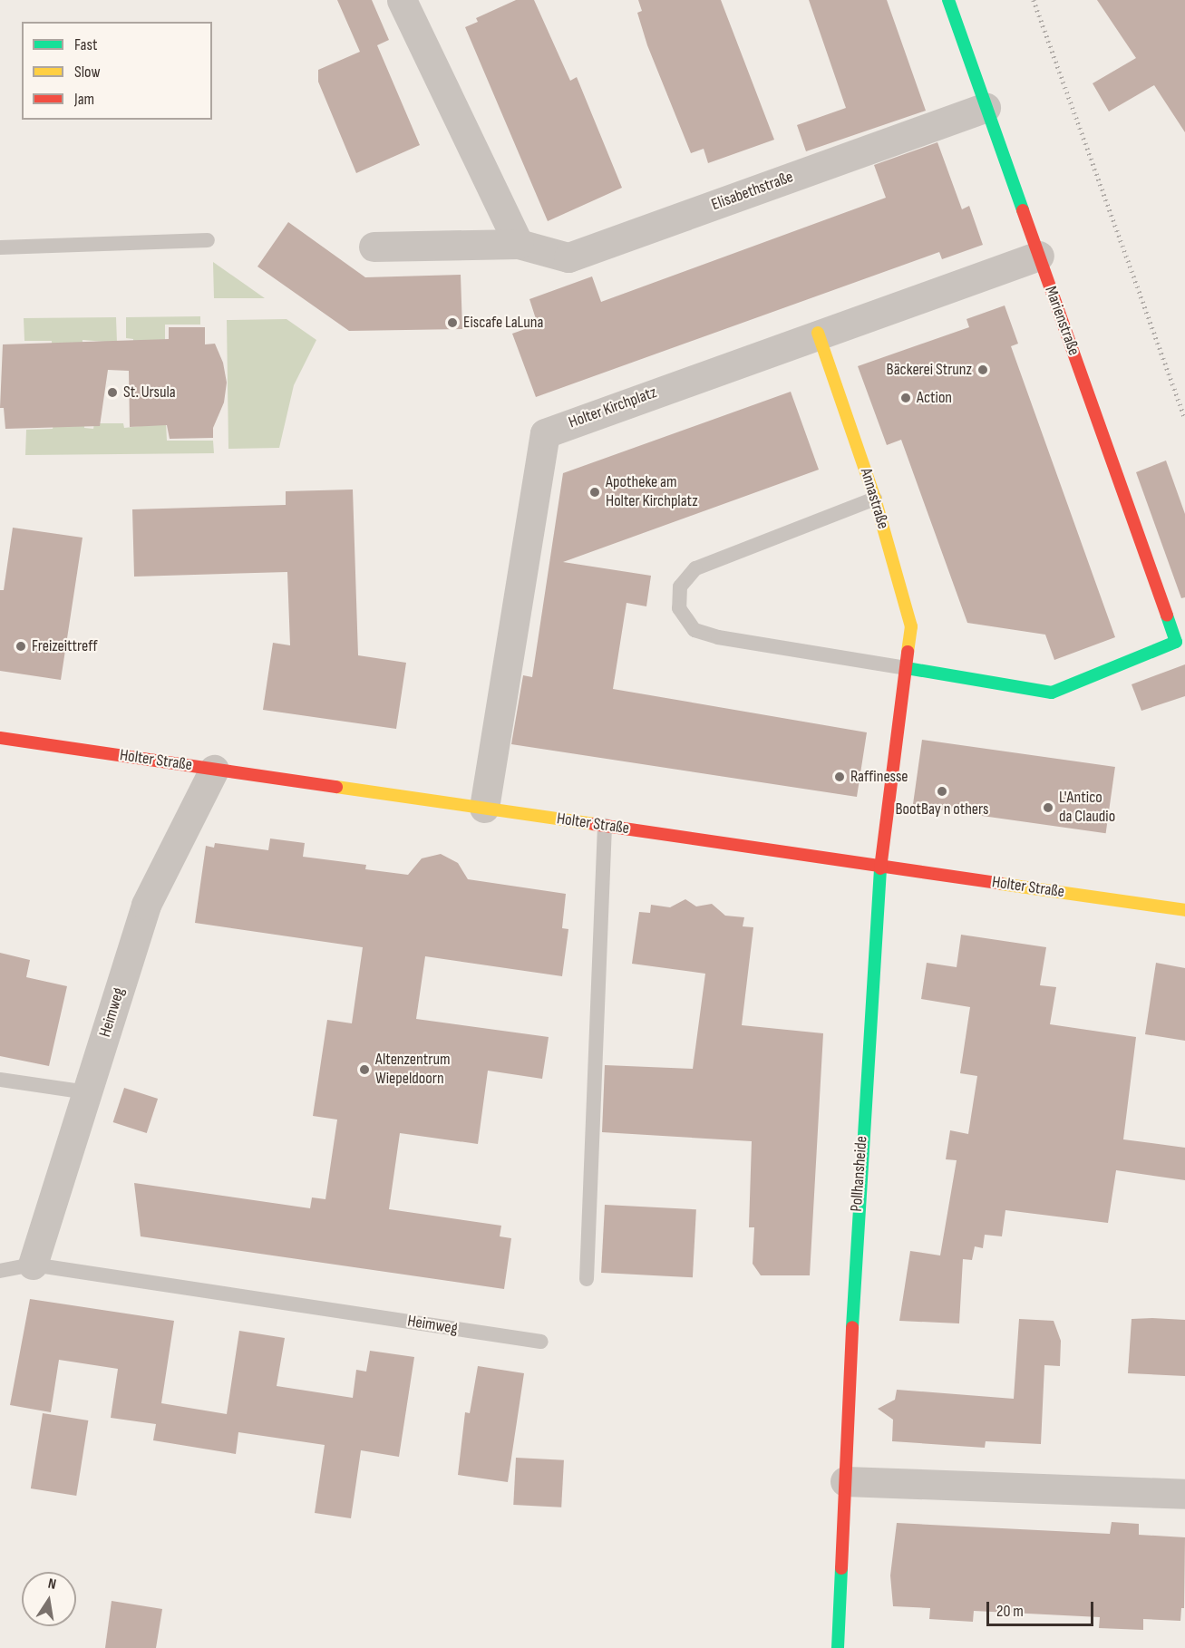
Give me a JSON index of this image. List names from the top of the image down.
{
  "streets": {
    "street": [
      "Elisabethstraße",
      "Marienstraße",
      "Holter Kirchplatz",
      "Annastraße",
      "Holter Straße",
      "Heimweg",
      "Pollhansheide"
    ]
  },
  "crossings": [
    ["Elisabethstraße", "Marienstraße"],
    ["Marienstraße", "Holter Kirchplatz"],
    ["Marienstraße", "Annastraße"],
    ["Holter Kirchplatz", "Annastraße"],
    ["Holter Kirchplatz", "Holter Straße"],
    ["Annastraße", "Holter Straße"],
    ["Annastraße", "Pollhansheide"],
    ["Holter Straße", "Heimweg"],
    ["Holter Straße", "Pollhansheide"]
  ],
  "places": [
    "Eiscafe LaLuna",
    "Bäckerei Strunz",
    "St. Ursula",
    "Action",
    "Apotheke am Holter Kirchplatz",
    "Freizeittreff",
    "Raffinesse",
    "BootBay n others",
    "L'Antico da Claudio",
    "Altenzentrum Wiepeldoorn"
  ],
  "legend": ["Fast", "Slow", "Jam"],
  "scale_bar": "20 m",
  "north": "top"
}
